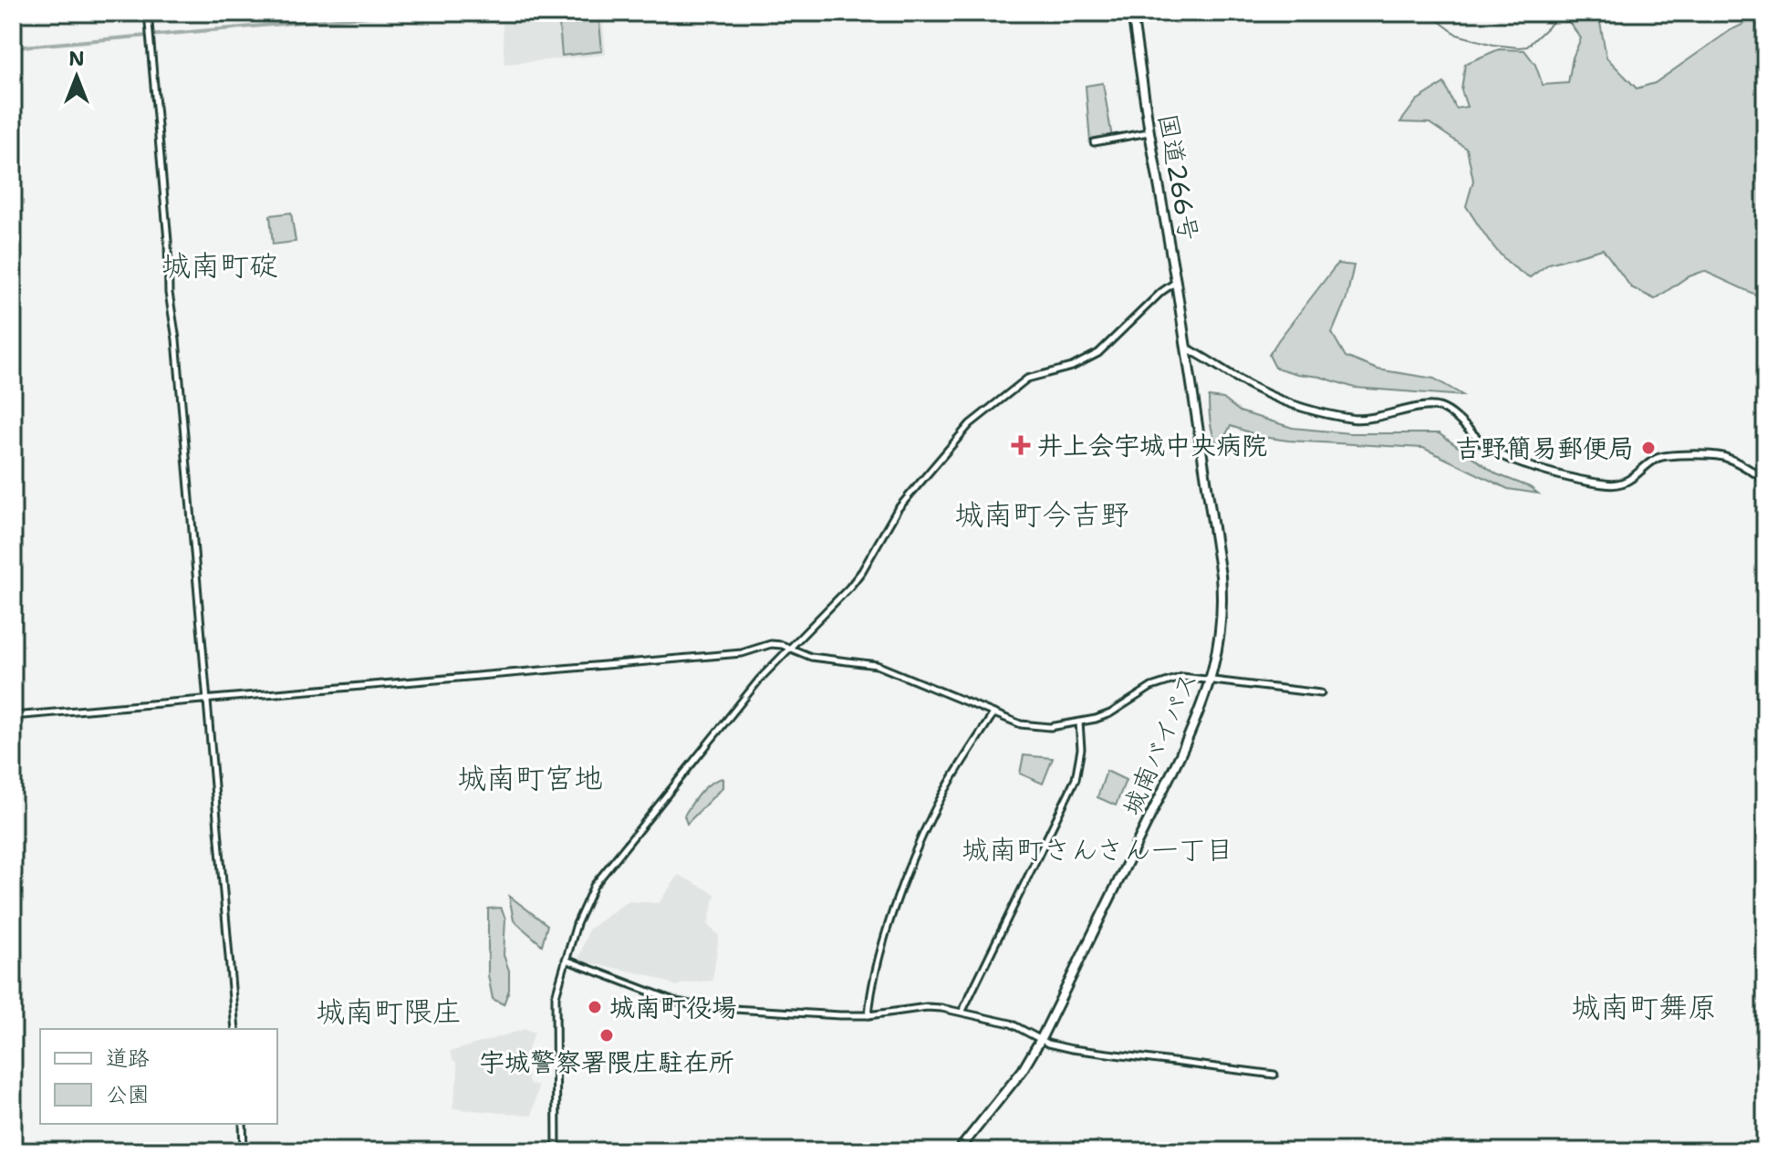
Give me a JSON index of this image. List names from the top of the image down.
{
  "streets": {
    "highway": ["国道266号", "城南バイパス"]
  },
  "crossings": [
    ["国道266号", "城南バイパス"]
  ],
  "districts": [
    "城南町碇",
    "城南町今吉野",
    "城南町宮地",
    "城南町さんさん一丁目",
    "城南町舞原",
    "城南町隈庄"
  ],
  "places": {
    "health": ["井上会宇城中央病院"],
    "other": ["吉野簡易郵便局", "城南町役場", "宇城警察署隈庄駐在所"]
  },
  "legend": ["道路", "公園"],
  "north": "top"
}
